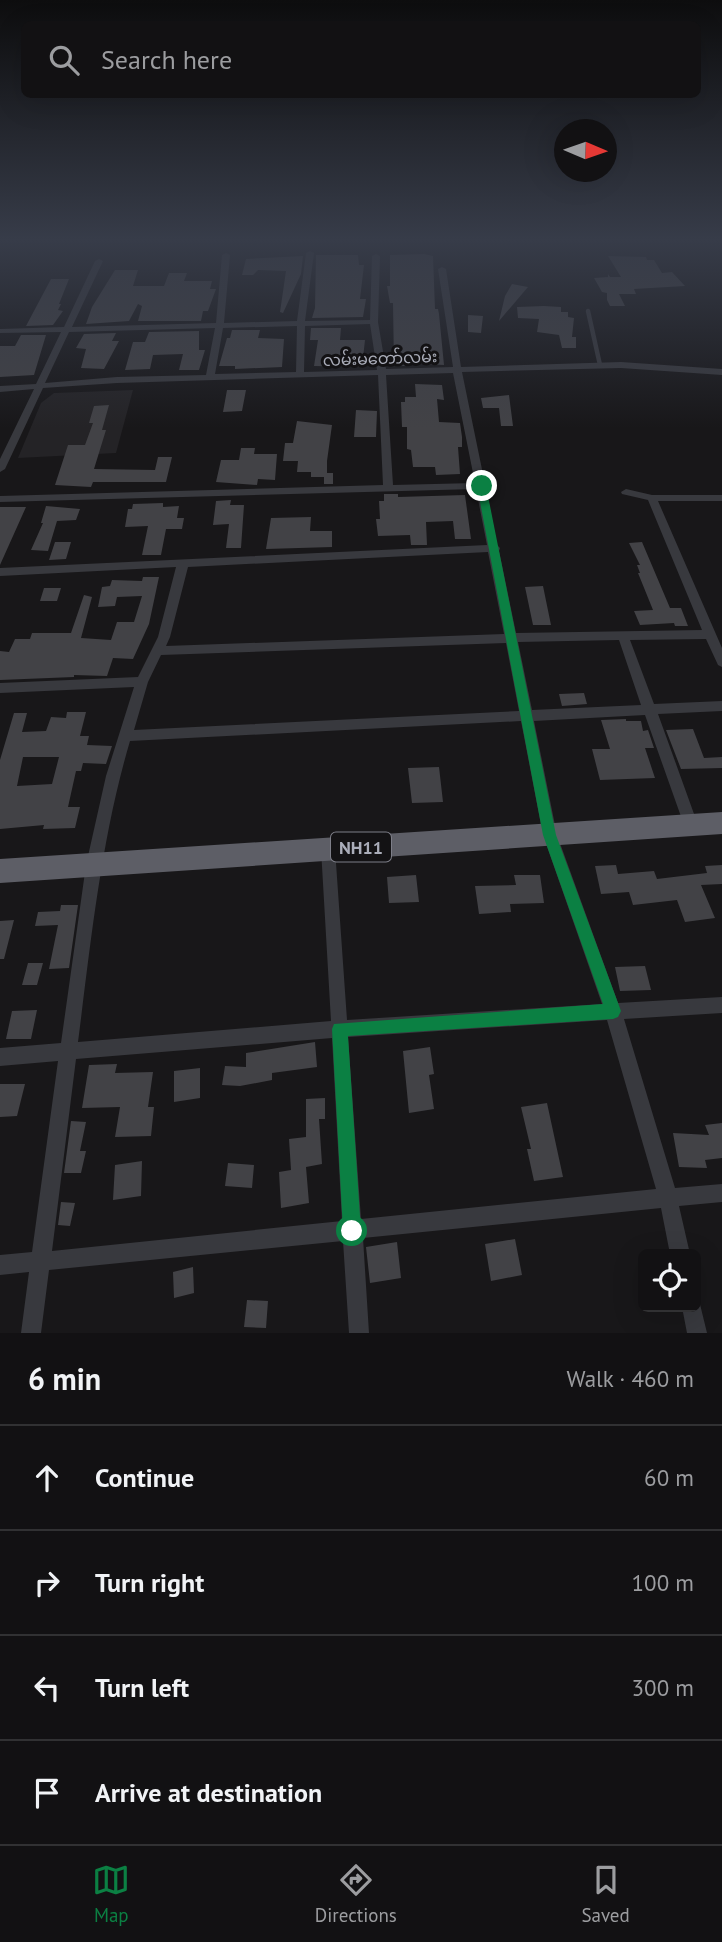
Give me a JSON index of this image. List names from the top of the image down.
{
  "streets": {
    "highway": ["NH11"],
    "street": ["လမ်းမတော်လမ်း"]
  },
  "north": "right",
  "page": {
    "search": "Search here",
    "heading": ["6 min", "Walk · 460 m"],
    "list": [
      ["Continue", "60 m"],
      ["Turn right", "100 m"],
      ["Turn left", "300 m"],
      "Arrive at destination"
    ],
    "nav": ["Map", "Directions", "Saved"]
  }
}
